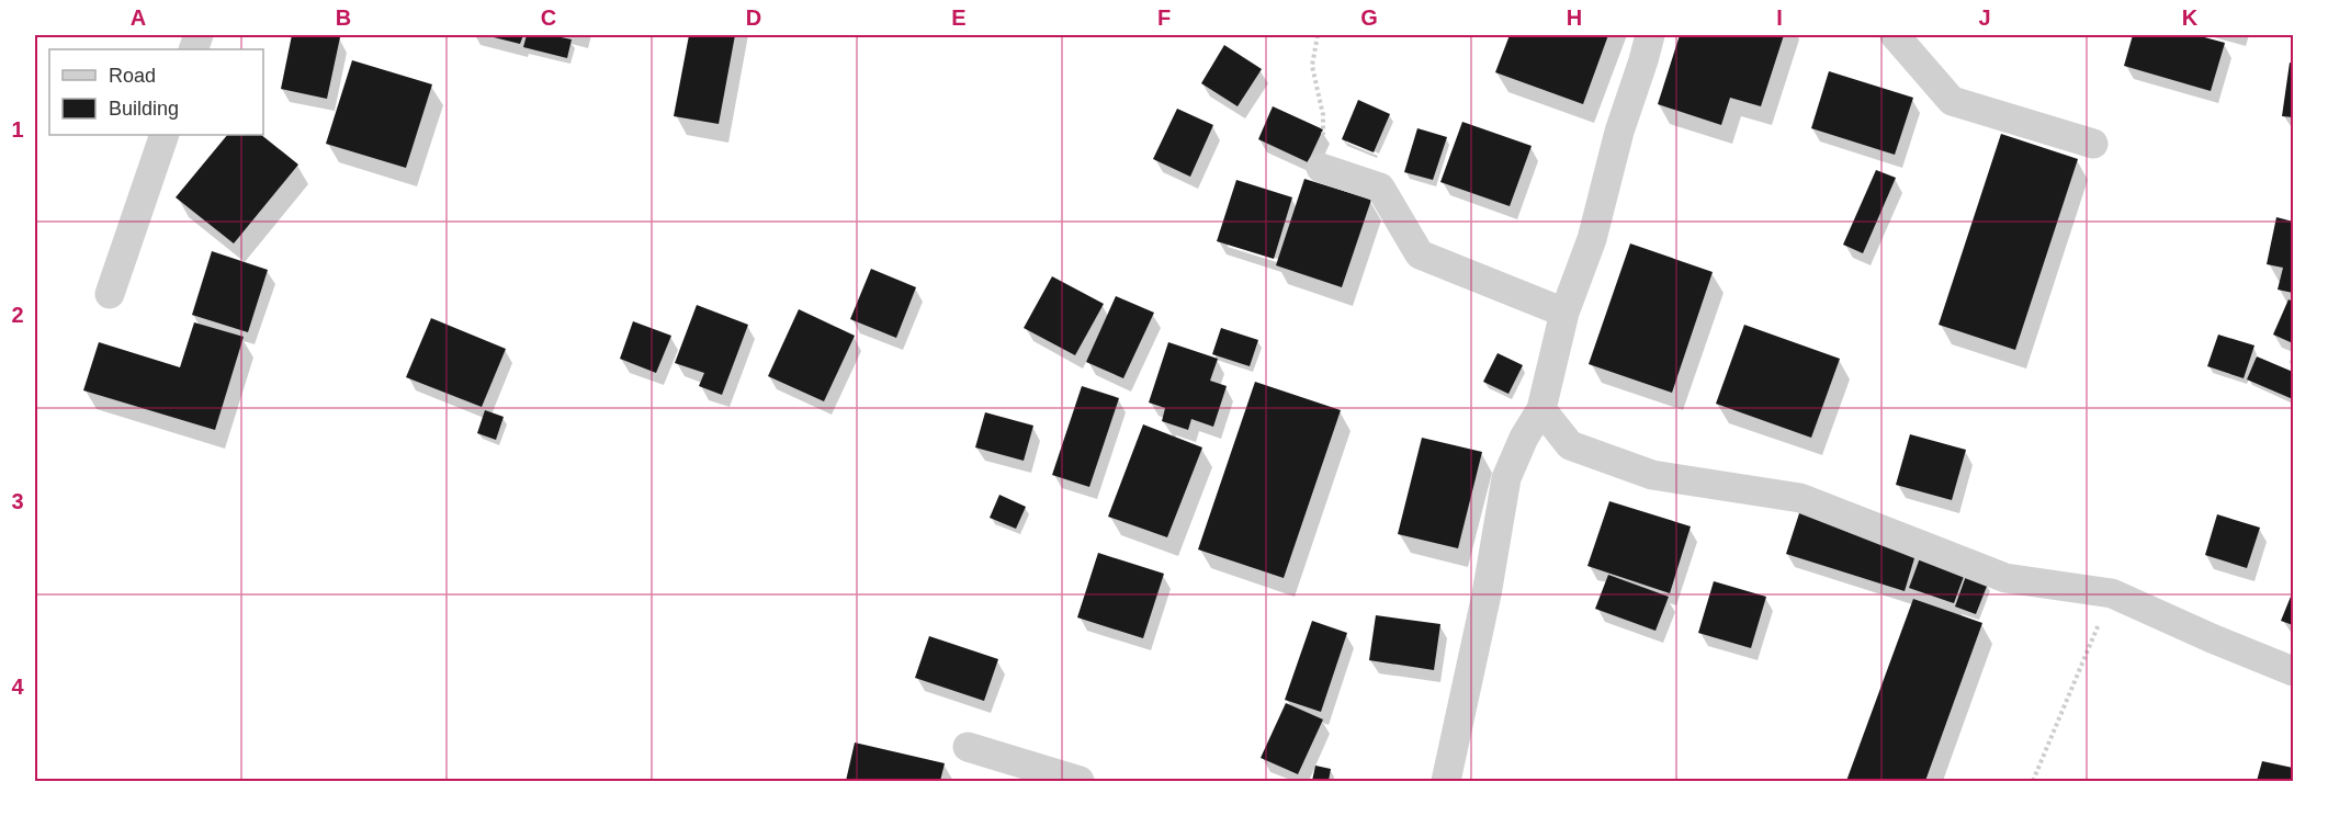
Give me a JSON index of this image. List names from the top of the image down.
{
  "legend": ["Road", "Building"],
  "grid": {
    "columns": [
      "A",
      "B",
      "C",
      "D",
      "E",
      "F",
      "G",
      "H",
      "I",
      "J",
      "K"
    ],
    "rows": [
      "1",
      "2",
      "3",
      "4"
    ]
  }
}
